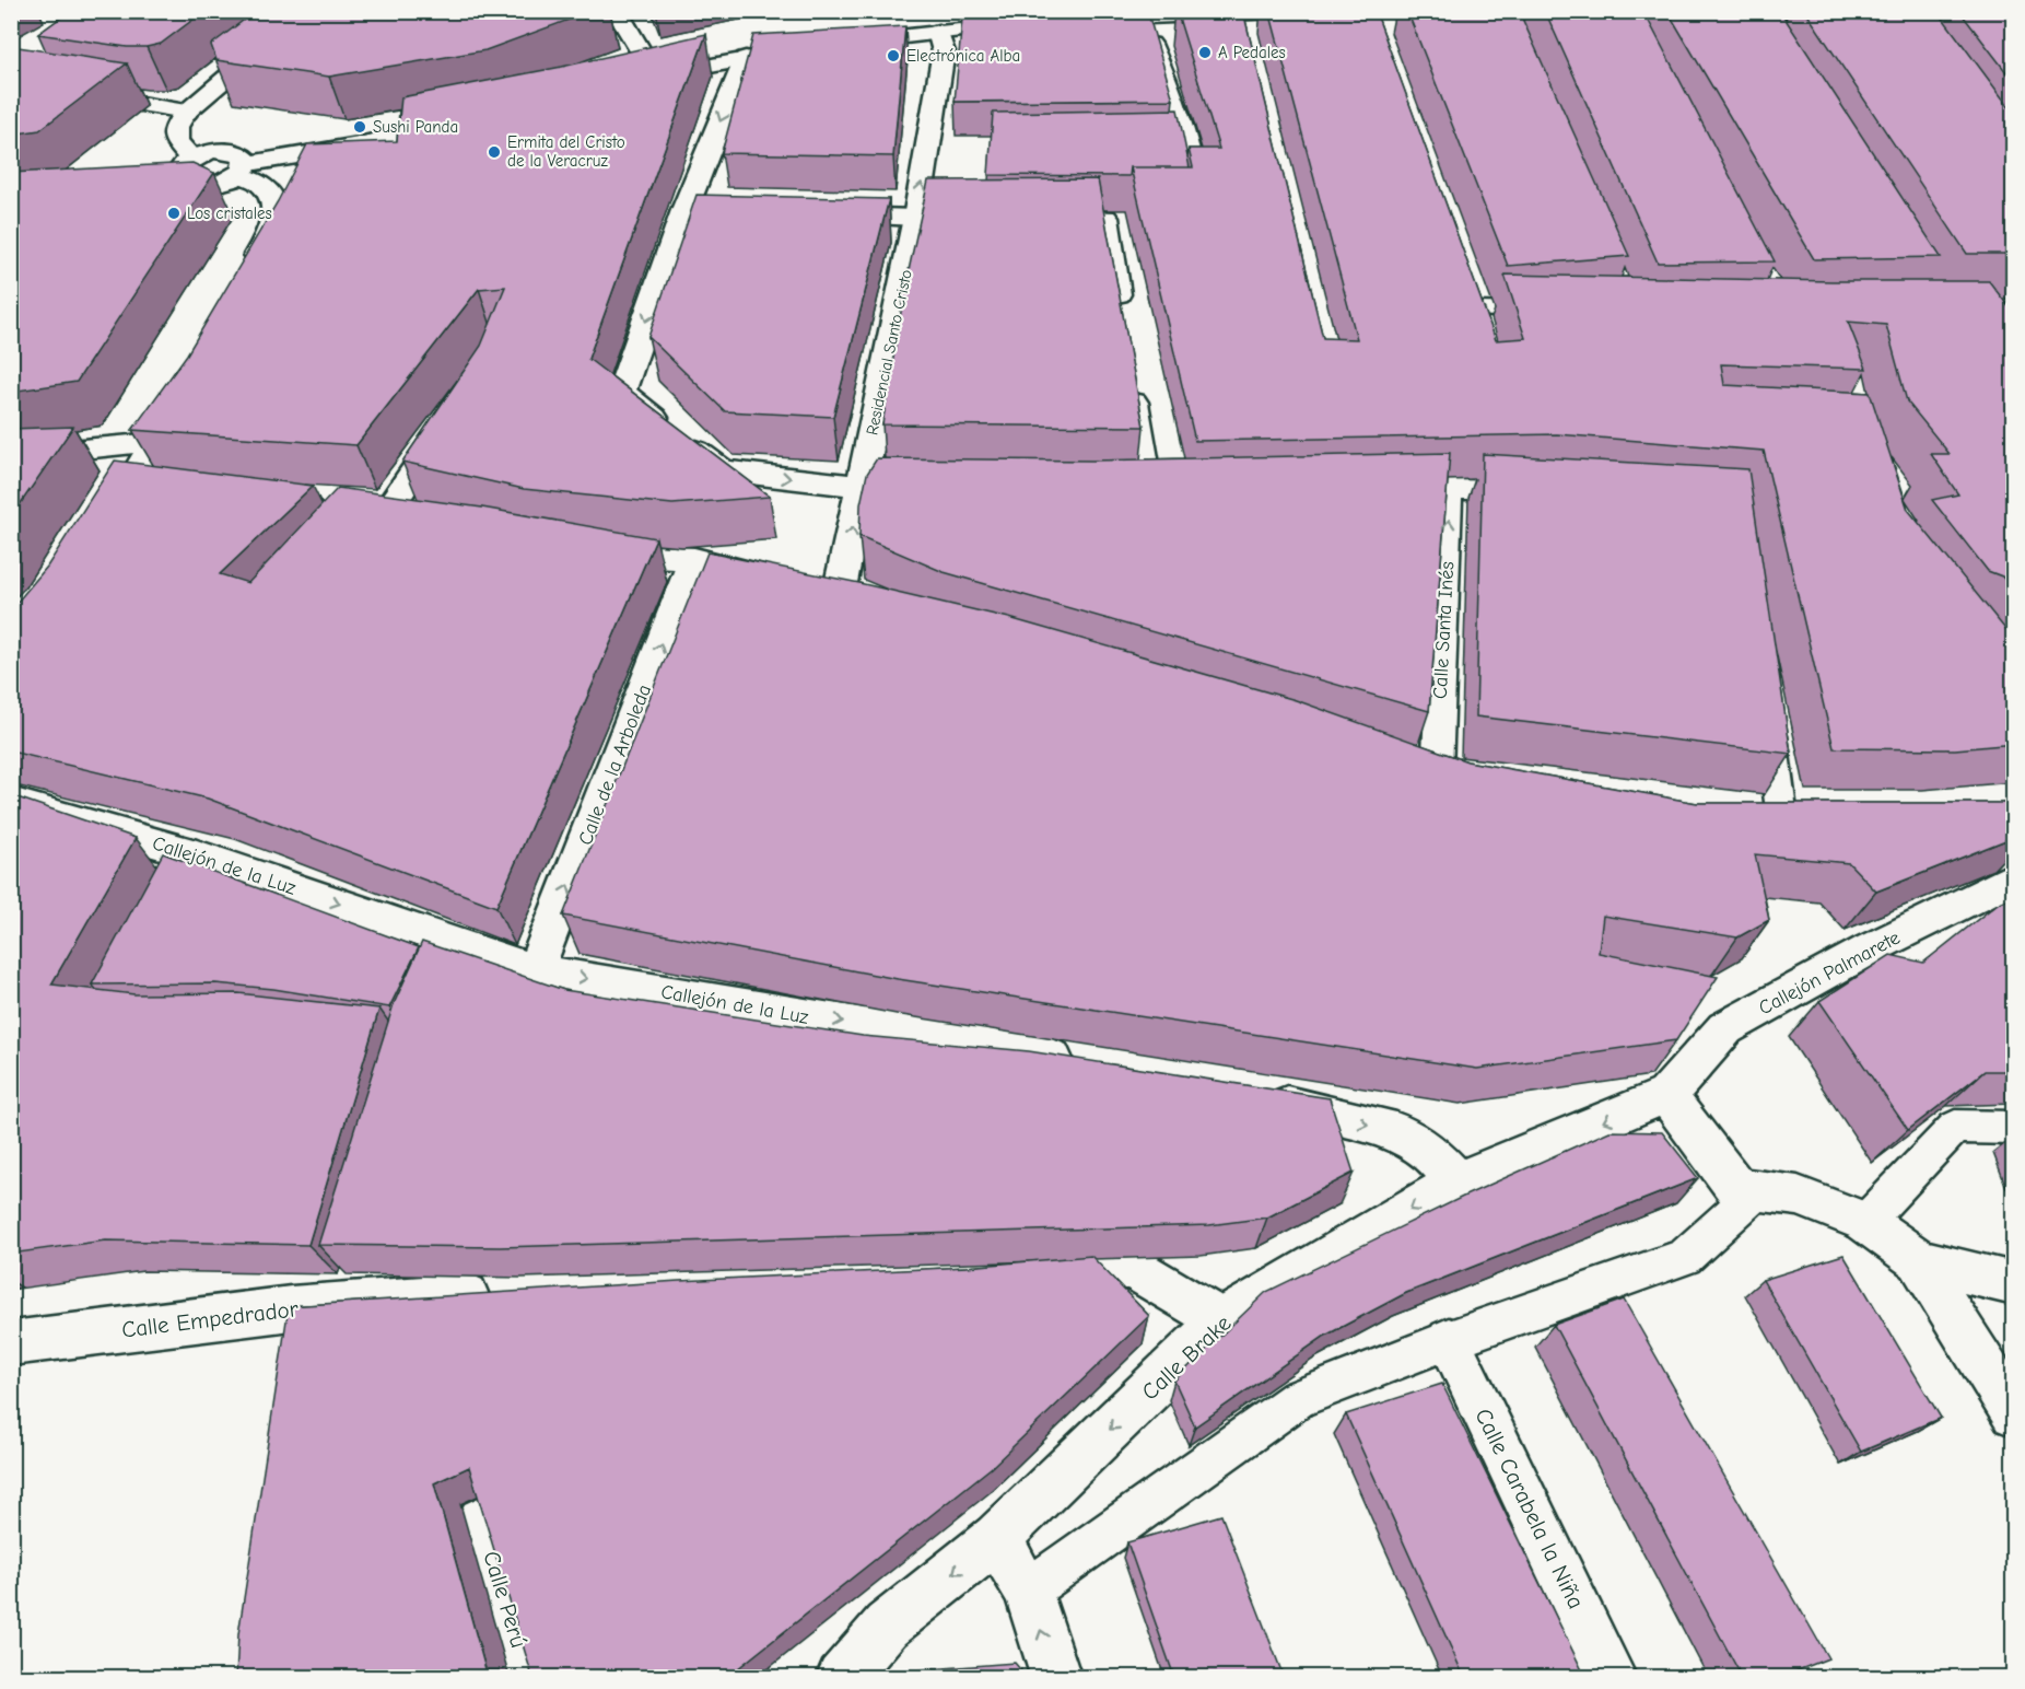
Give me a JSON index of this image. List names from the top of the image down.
{
  "streets": {
    "street": [
      "Residencial Santo Cristo",
      "Calle de la Arboleda",
      "Callejón de la Luz",
      "Callejón Palmarete",
      "Calle Empedrador",
      "Calle Brake",
      "Calle Carabela la Niña",
      "Calle Perú"
    ],
    "lane": ["Calle Santa Inés"]
  },
  "crossings": [
    ["Calle de la Arboleda", "Callejón de la Luz"],
    ["Callejón Palmarete", "Calle Brake"]
  ],
  "one_way": [
    "Residencial Santo Cristo",
    "Calle Santa Inés",
    "Calle de la Arboleda",
    "Callejón de la Luz",
    "Calle Brake"
  ],
  "places": [
    "A Pedales",
    "Electrónica Alba",
    "Sushi Panda",
    "Ermita del Cristo de la Veracruz",
    "Los cristales"
  ]
}
